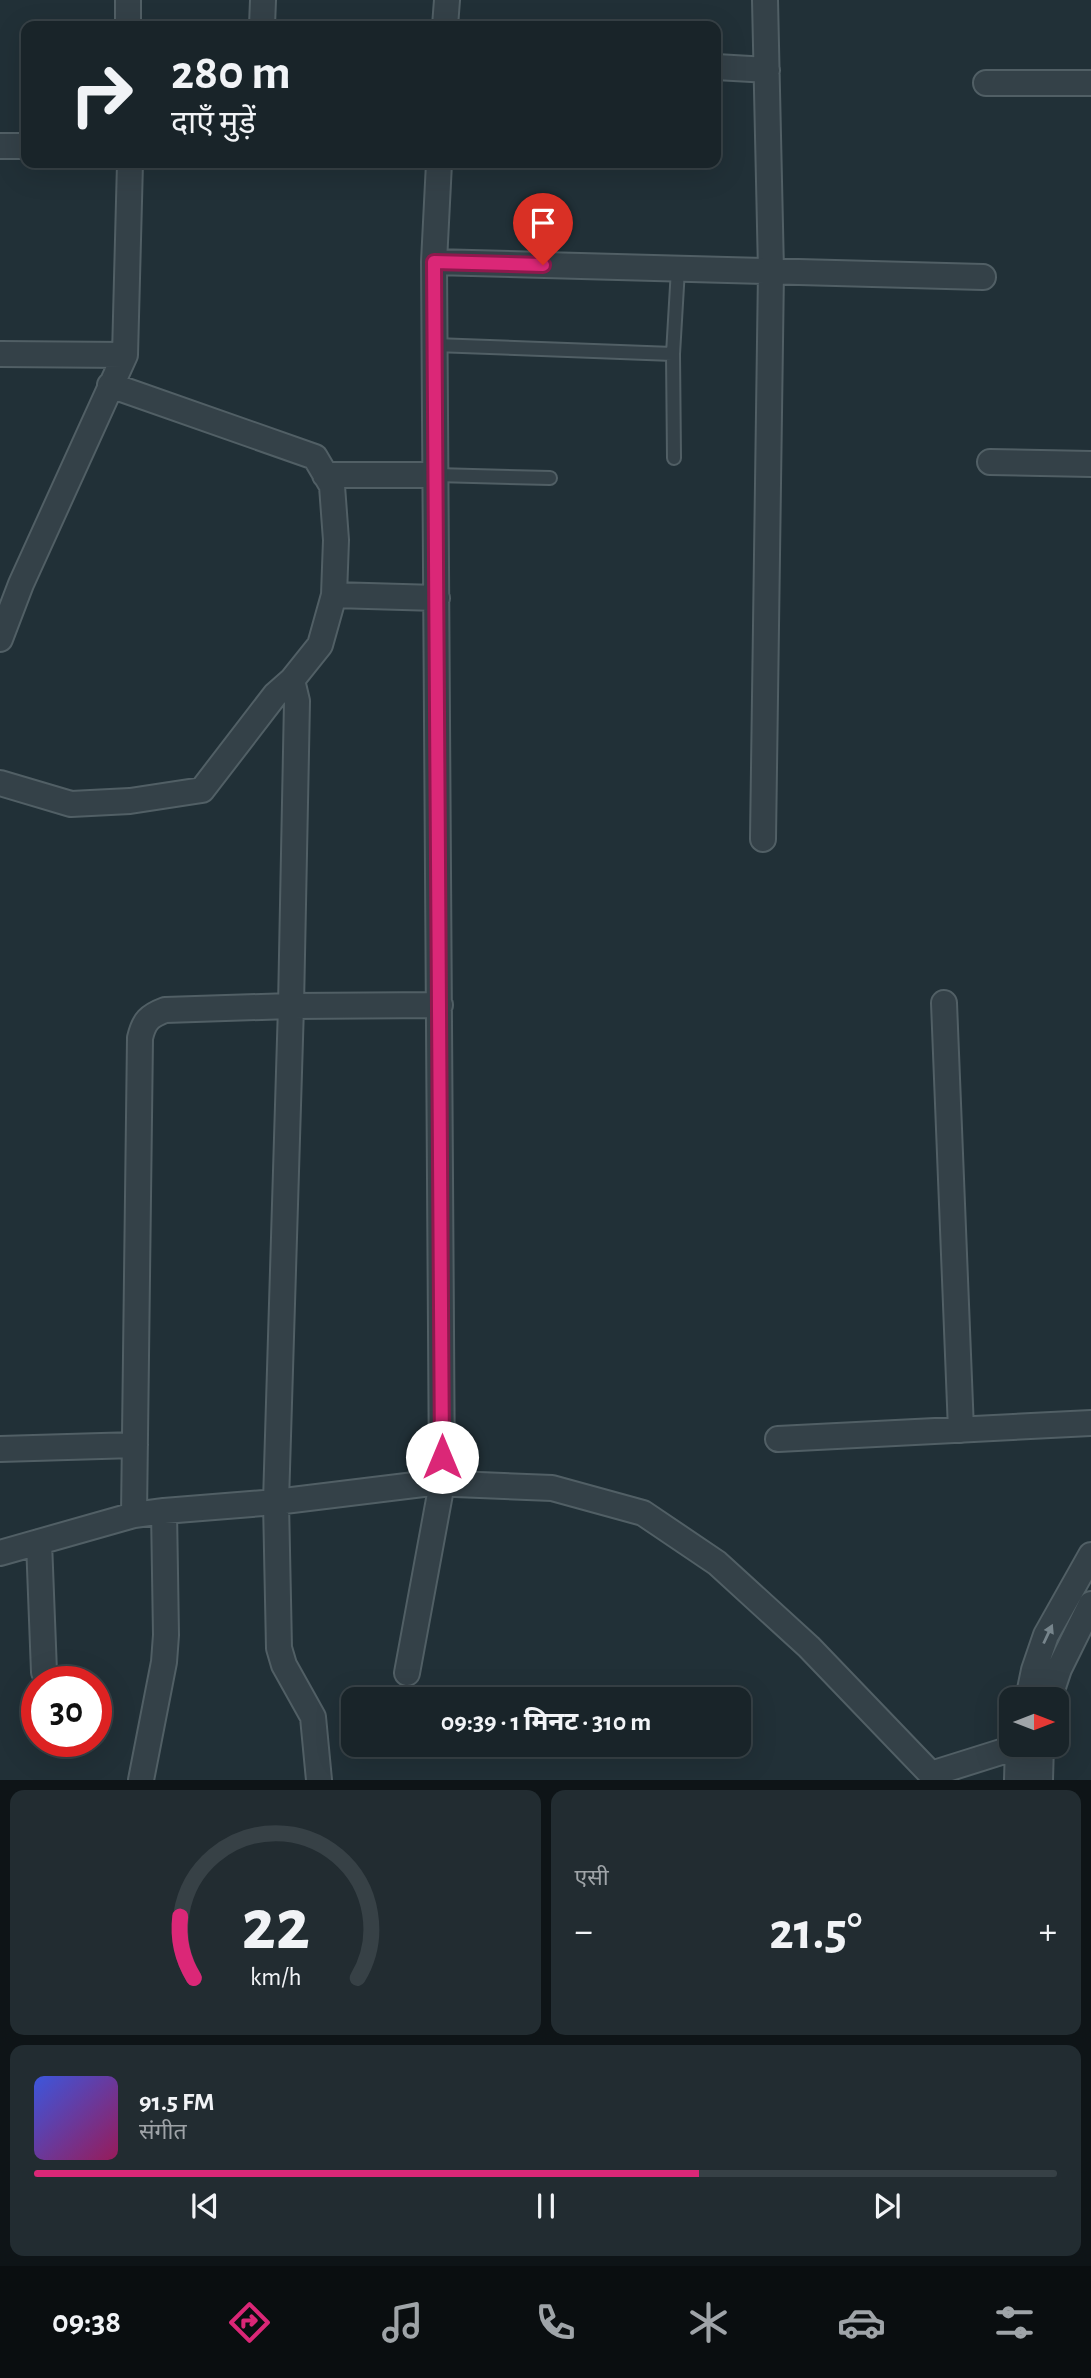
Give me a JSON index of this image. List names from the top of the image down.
{
  "north": "right",
  "page": {
    "turn": ["280 m", "दाएँ मुड़ें"],
    "limit": "30",
    "trip": "09:39 · 1 मिनट · 310 m",
    "tile": "एसी",
    "heat": ["−", "21.5°", "+"],
    "song": ["91.5 FM", "संगीत"],
    "tabs": "09:38",
    "gauge": ["22", "km/h"]
  }
}
